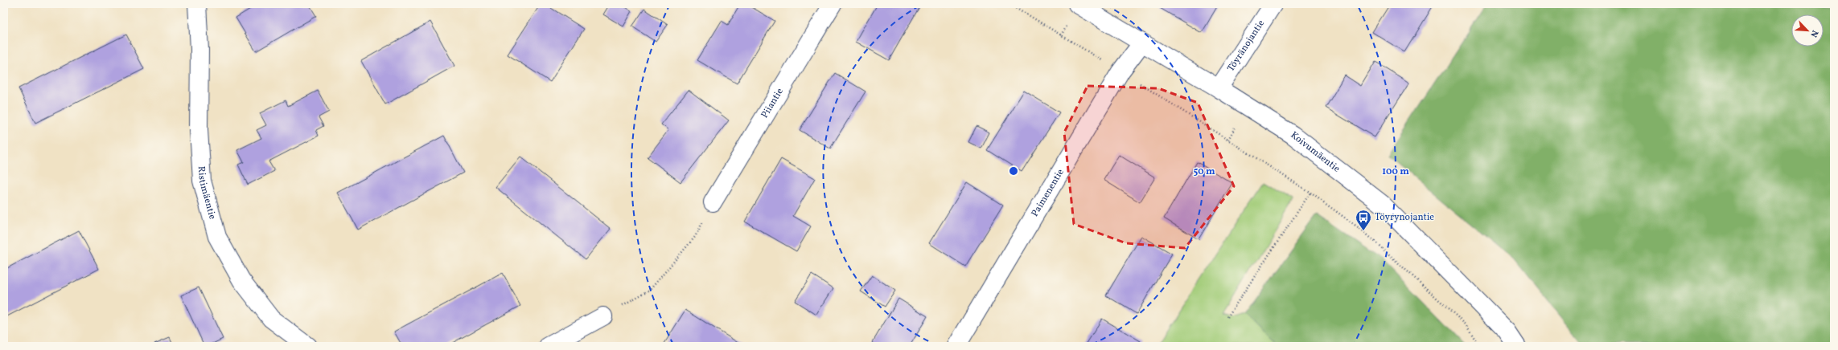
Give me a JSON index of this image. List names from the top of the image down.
{
  "streets": {
    "street": [
      "Töyränojantie",
      "Piiantie",
      "Koivumäentie",
      "Ristimäentie",
      "Paimenentie"
    ]
  },
  "crossings": [
    ["Töyränojantie", "Koivumäentie"],
    ["Koivumäentie", "Paimenentie"]
  ],
  "places": {
    "bus stop": ["Töyrynojantie"]
  },
  "north": "bottom right",
  "rings": ["50 m", "100 m"]
}
